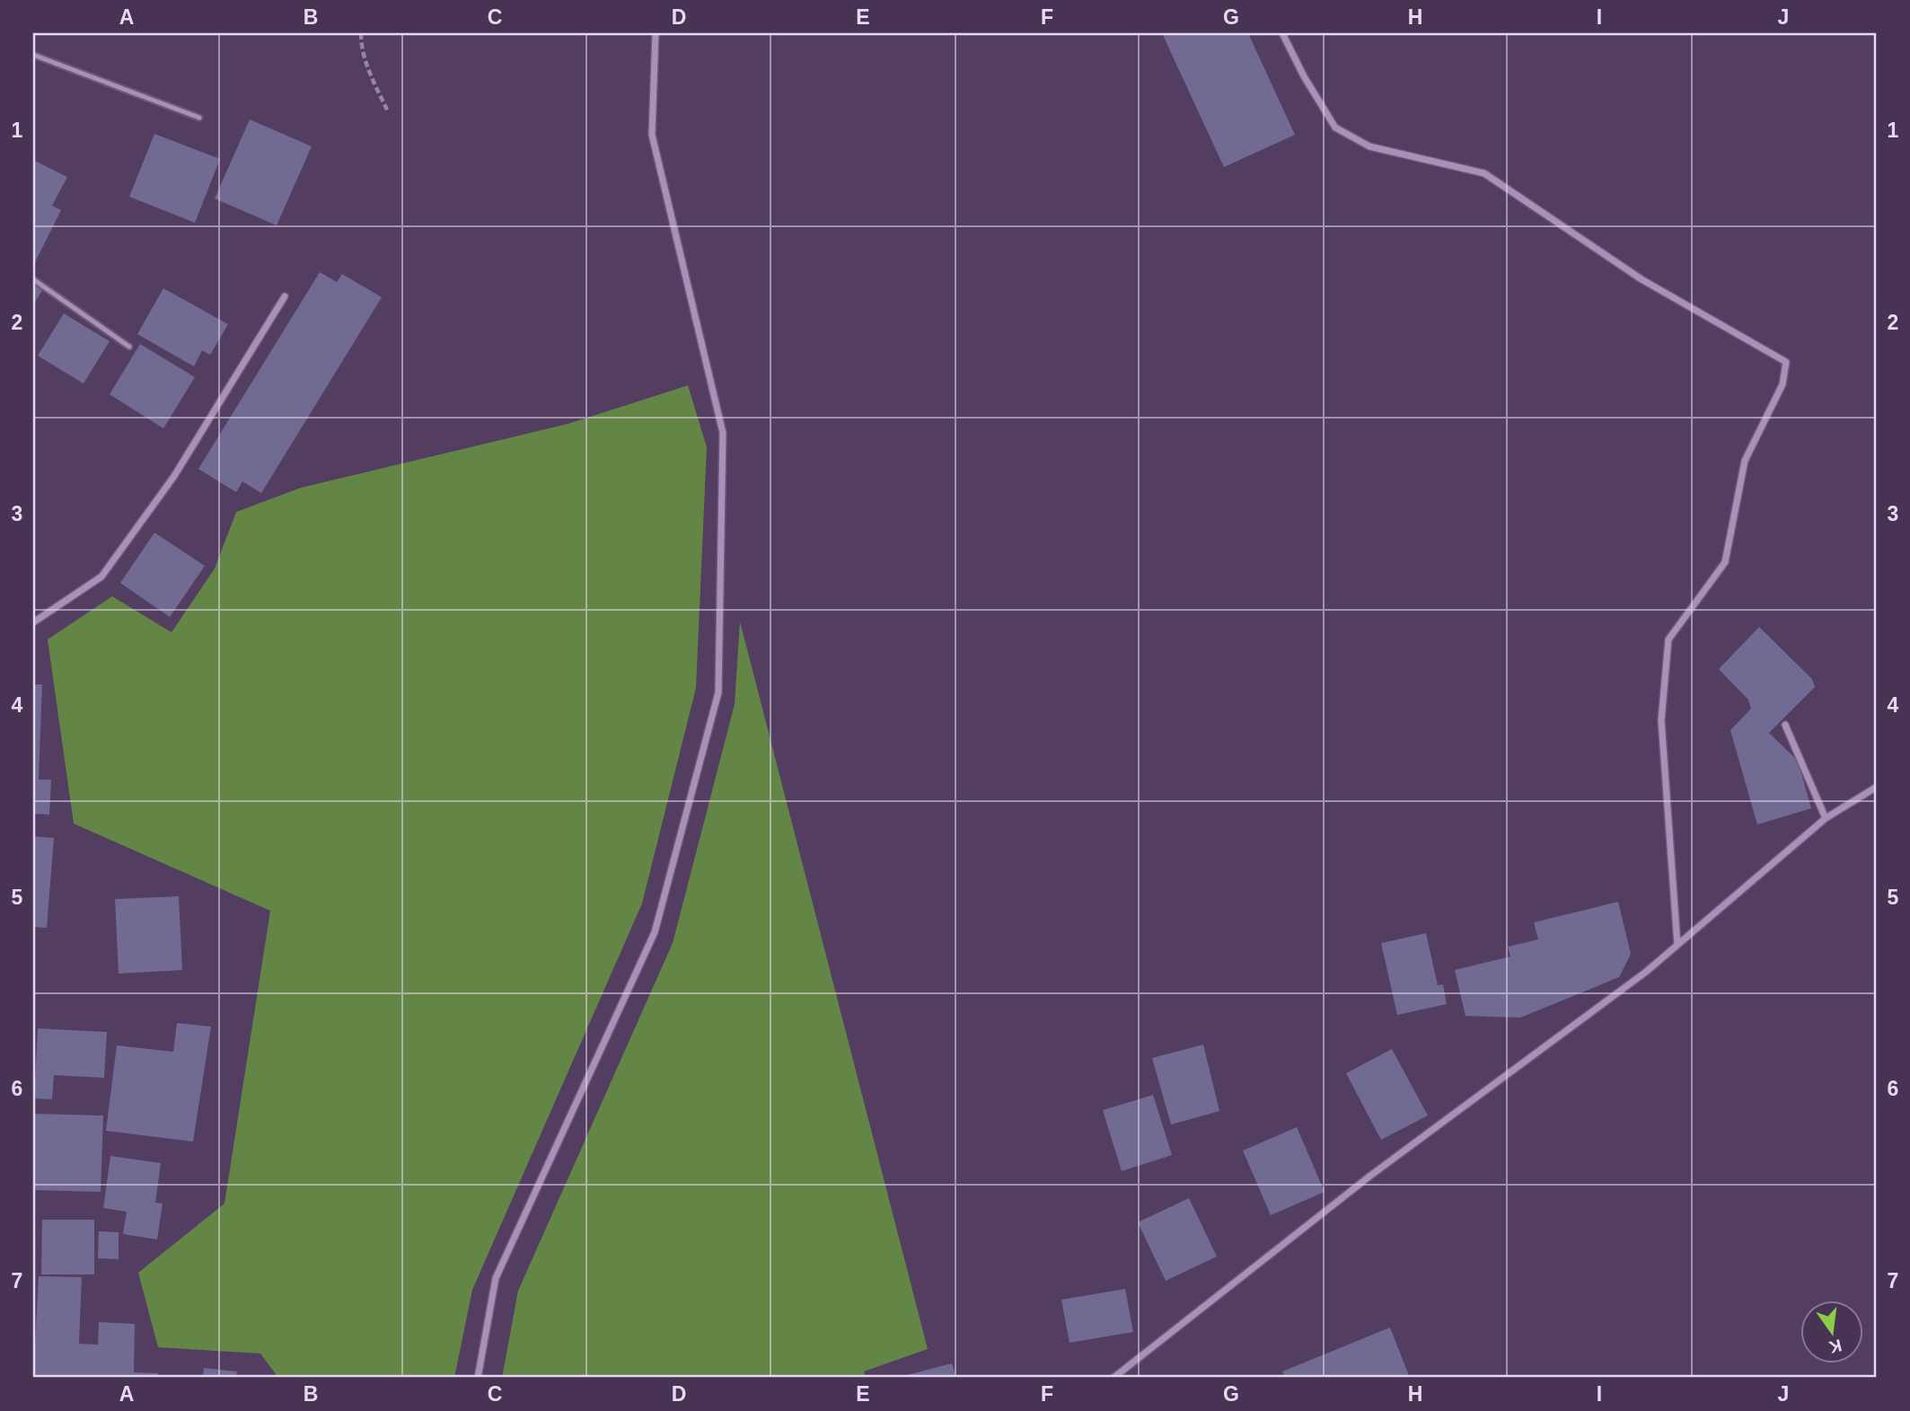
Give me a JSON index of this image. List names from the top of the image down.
{
  "north": "bottom",
  "grid": {
    "columns": [
      "A",
      "B",
      "C",
      "D",
      "E",
      "F",
      "G",
      "H",
      "I",
      "J"
    ],
    "rows": [
      "1",
      "2",
      "3",
      "4",
      "5",
      "6",
      "7"
    ]
  }
}
